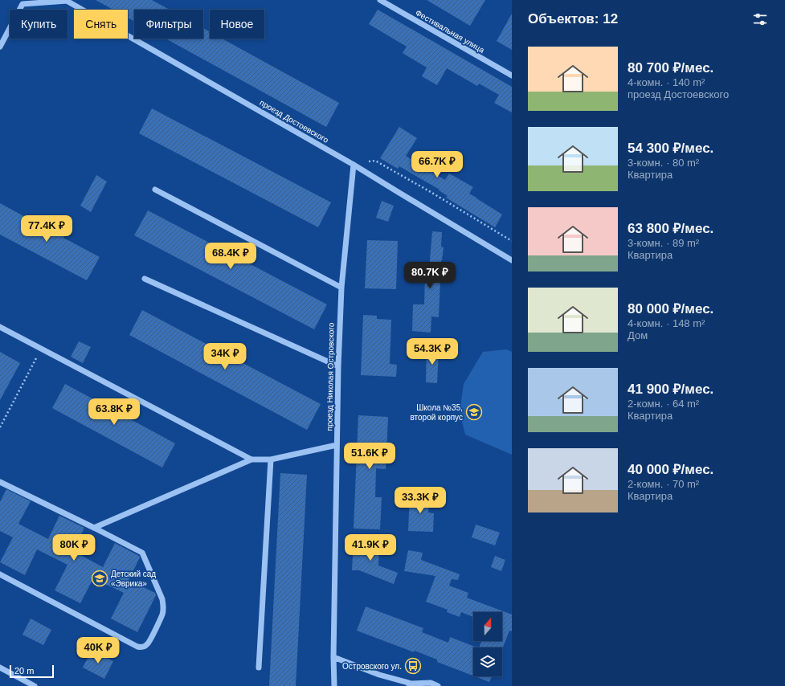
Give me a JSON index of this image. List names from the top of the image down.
{
  "streets": {
    "street": ["Фестивальная улица", "проезд Достоевского", "проезд Николая Островского"]
  },
  "crossings": [
    ["проезд Достоевского", "проезд Николая Островского"]
  ],
  "places": {
    "school or university": ["Школа №35, второй корпус", "Детский сад «Эврика»"],
    "bus stop": ["Островского ул."]
  },
  "scale_bar": "20 m",
  "north": "top",
  "page": {
    "heading": "Объектов: 12",
    "chip": [
      "Купить",
      "Снять",
      "Фильтры",
      "Новое"
    ],
    "list": [
      {
        "name": "80 700 ₽/мес.",
        "note": "4-комн. · 140 m² · проезд Достоевского"
      },
      {
        "name": "54 300 ₽/мес.",
        "note": "3-комн. · 80 m² · Квартира"
      },
      {
        "name": "63 800 ₽/мес.",
        "note": "3-комн. · 89 m² · Квартира"
      },
      {
        "name": "80 000 ₽/мес.",
        "note": "4-комн. · 148 m² · Дом"
      },
      {
        "name": "41 900 ₽/мес.",
        "note": "2-комн. · 64 m² · Квартира"
      },
      {
        "name": "40 000 ₽/мес.",
        "note": "2-комн. · 70 m² · Квартира"
      }
    ],
    "price": [
      "66.7K ₽",
      "77.4K ₽",
      "68.4K ₽",
      "80.7K ₽",
      "54.3K ₽",
      "34K ₽",
      "63.8K ₽",
      "51.6K ₽",
      "33.3K ₽",
      "80K ₽",
      "41.9K ₽",
      "40K ₽"
    ],
    "scale": "20 m"
  }
}
